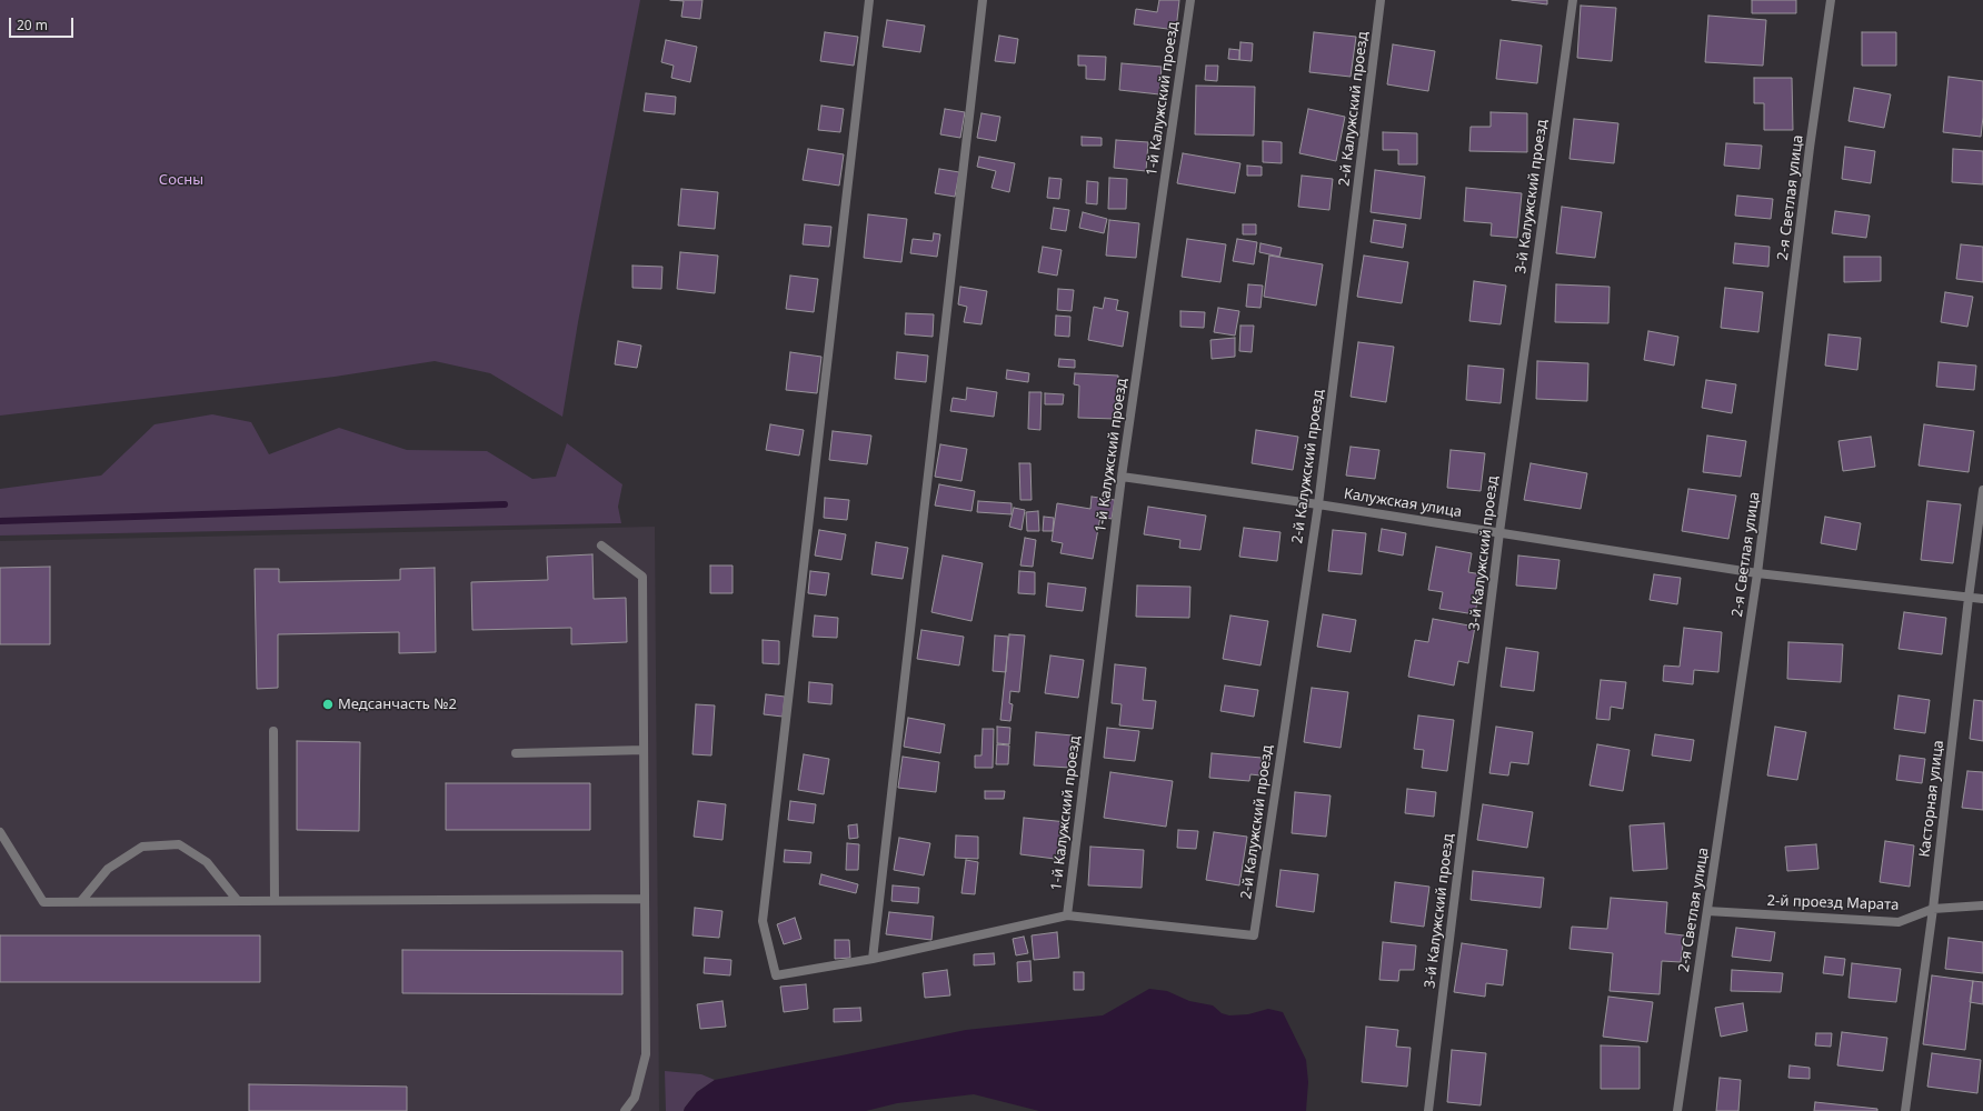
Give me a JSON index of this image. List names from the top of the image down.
{
  "streets": {
    "street": [
      "1-й Калужский проезд",
      "2-й Калужский проезд",
      "3-й Калужский проезд",
      "2-я Светлая улица",
      "Калужская улица",
      "Касторная улица",
      "2-й проезд Марата"
    ]
  },
  "crossings": [
    ["1-й Калужский проезд", "2-й Калужский проезд"],
    ["1-й Калужский проезд", "Калужская улица"],
    ["2-й Калужский проезд", "Калужская улица"],
    ["3-й Калужский проезд", "Калужская улица"],
    ["2-я Светлая улица", "Калужская улица"],
    ["2-я Светлая улица", "2-й проезд Марата"],
    ["Калужская улица", "Касторная улица"],
    ["Касторная улица", "2-й проезд Марата"]
  ],
  "parks": ["Сосны"],
  "places": ["Медсанчасть №2"],
  "scale_bar": "20 m"
}
